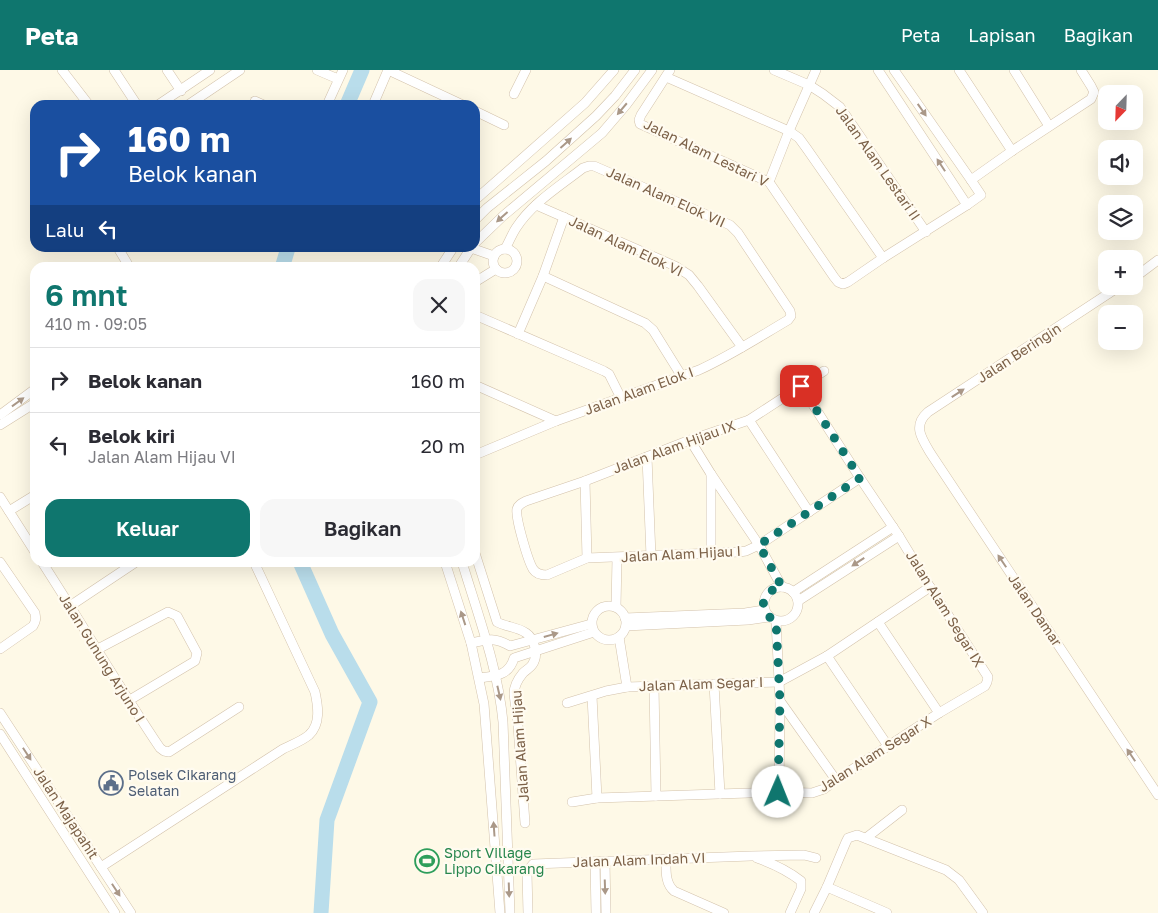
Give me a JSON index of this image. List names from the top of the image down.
{
  "streets": {
    "street": [
      "Jalan Alam Lestari V",
      "Jalan Alam Lestari II",
      "Jalan Alam Elok VII",
      "Jalan Alam Elok VI",
      "Jalan Beringin",
      "Jalan Alam Elok I",
      "Jalan Alam Hijau IX",
      "Jalan Alam Hijau I",
      "Jalan Alam Segar IX",
      "Jalan Damar",
      "Jalan Gunung Arjuno I",
      "Jalan Alam Segar I",
      "Jalan Alam Hijau",
      "Jalan Alam Segar X",
      "Jalan Majapahit",
      "Jalan Alam Indah VI"
    ]
  },
  "crossings": [
    ["Jalan Alam Elok VII", "Jalan Alam Elok VI"],
    ["Jalan Alam Elok VII", "Jalan Alam Elok I"],
    ["Jalan Alam Elok VI", "Jalan Alam Elok I"],
    ["Jalan Beringin", "Jalan Damar"],
    ["Jalan Alam Hijau IX", "Jalan Alam Hijau I"],
    ["Jalan Alam Hijau IX", "Jalan Alam Segar IX"],
    ["Jalan Alam Hijau I", "Jalan Alam Segar IX"],
    ["Jalan Alam Segar IX", "Jalan Alam Segar I"],
    ["Jalan Alam Segar IX", "Jalan Alam Segar X"]
  ],
  "one_way": ["Jalan Beringin", "Jalan Damar"],
  "places": {
    "public building": ["Polsek Cikarang Selatan"],
    "sports": ["Sport Village Lippo Cikarang"]
  },
  "north": "bottom left",
  "page": {
    "header": "Peta",
    "nav": ["Peta", "Lapisan", "Bagikan"],
    "map_buttons": ["+", "−"],
    "turn": ["160 m", "Belok kanan"],
    "then": "Lalu",
    "heading": ["6 mnt", "410 m · 09:05"],
    "list": [
      {
        "name": "Belok kanan",
        "value": "160 m"
      },
      {
        "name": "Belok kiri",
        "note": "Jalan Alam Hijau VI",
        "value": "20 m"
      }
    ],
    "buttons": ["Keluar", "Bagikan"]
  }
}
